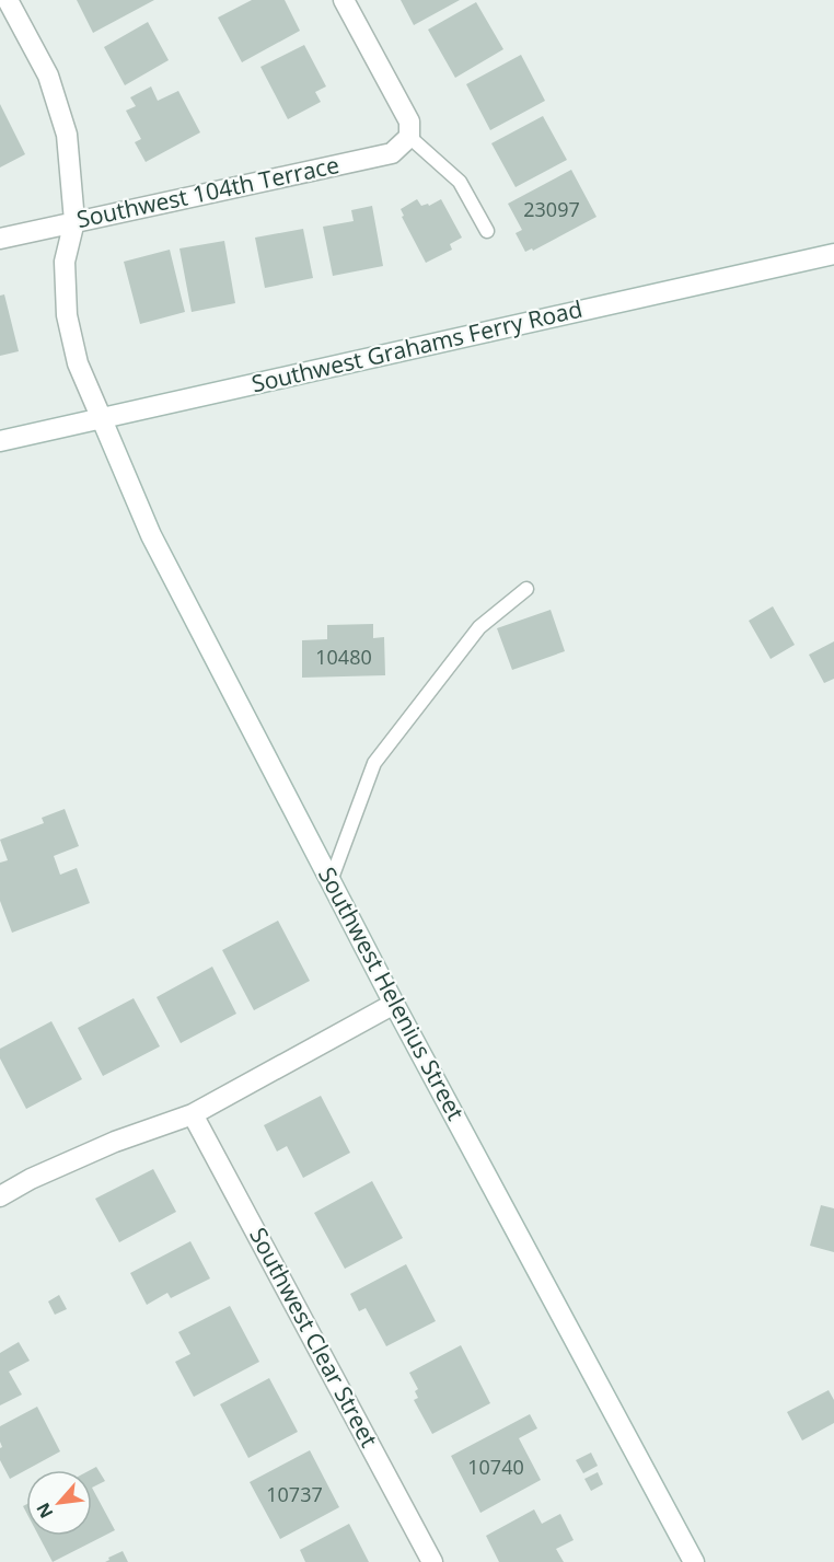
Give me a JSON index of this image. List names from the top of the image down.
{
  "streets": {
    "street": [
      "Southwest 104th Terrace",
      "Southwest Grahams Ferry Road",
      "Southwest Helenius Street",
      "Southwest Clear Street"
    ]
  },
  "crossings": [
    ["Southwest 104th Terrace", "Southwest Helenius Street"],
    ["Southwest Grahams Ferry Road", "Southwest Helenius Street"]
  ],
  "house_numbers": [
    "23097",
    "10480",
    "10740",
    "10737"
  ],
  "north": "bottom left"
}
